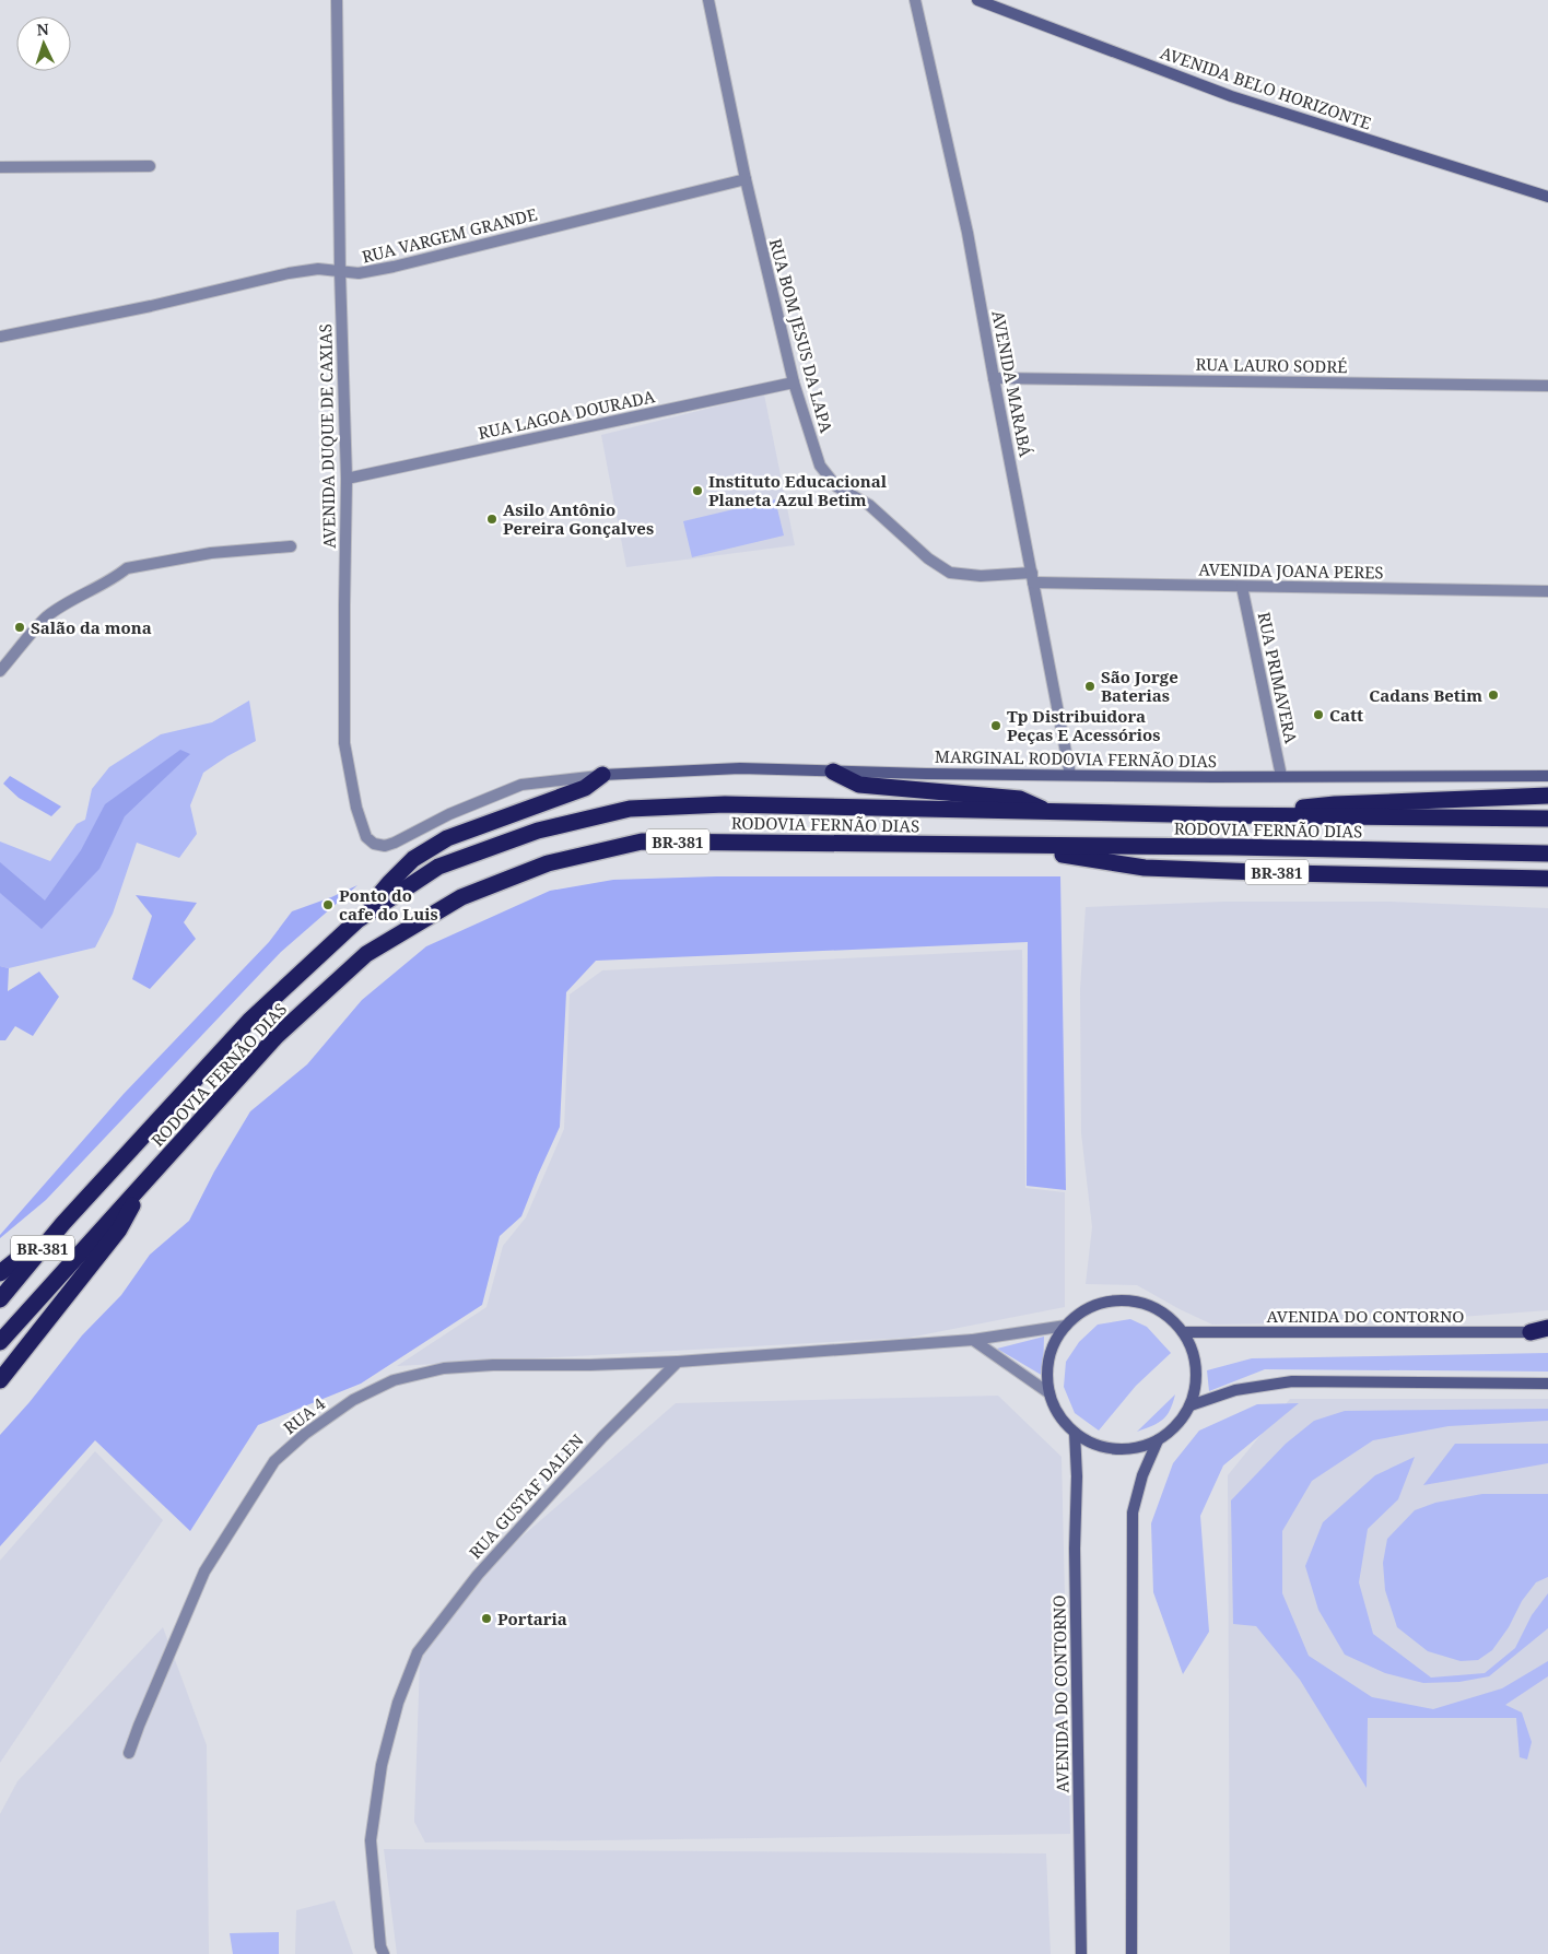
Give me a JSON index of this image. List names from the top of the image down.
{
  "streets": {
    "highway": ["RODOVIA FERNÃO DIAS", "BR-381"],
    "main road": ["AVENIDA BELO HORIZONTE", "MARGINAL RODOVIA FERNÃO DIAS", "AVENIDA DO CONTORNO"],
    "street": [
      "RUA VARGEM GRANDE",
      "RUA BOM JESUS DA LAPA",
      "RUA LAURO SODRÉ",
      "AVENIDA MARABÁ",
      "RUA LAGOA DOURADA",
      "AVENIDA DUQUE DE CAXIAS",
      "AVENIDA JOANA PERES",
      "RUA PRIMAVERA",
      "RUA 4",
      "RUA GUSTAF DALEN"
    ]
  },
  "crossings": [
    ["RUA VARGEM GRANDE", "RUA BOM JESUS DA LAPA"],
    ["RUA VARGEM GRANDE", "AVENIDA DUQUE DE CAXIAS"],
    ["RUA BOM JESUS DA LAPA", "AVENIDA MARABÁ"],
    ["RUA BOM JESUS DA LAPA", "RUA LAGOA DOURADA"],
    ["RUA BOM JESUS DA LAPA", "AVENIDA JOANA PERES"],
    ["RUA LAURO SODRÉ", "AVENIDA MARABÁ"],
    ["AVENIDA MARABÁ", "AVENIDA JOANA PERES"],
    ["AVENIDA MARABÁ", "MARGINAL RODOVIA FERNÃO DIAS"],
    ["RUA LAGOA DOURADA", "AVENIDA DUQUE DE CAXIAS"],
    ["AVENIDA DUQUE DE CAXIAS", "MARGINAL RODOVIA FERNÃO DIAS"],
    ["AVENIDA JOANA PERES", "RUA PRIMAVERA"],
    ["RUA PRIMAVERA", "MARGINAL RODOVIA FERNÃO DIAS"],
    ["MARGINAL RODOVIA FERNÃO DIAS", "BR-381"],
    ["RODOVIA FERNÃO DIAS", "BR-381"],
    ["RUA 4", "RUA GUSTAF DALEN"]
  ],
  "places": [
    "Instituto Educacional Planeta Azul Betim",
    "Asilo Antônio Pereira Gonçalves",
    "Salão da mona",
    "São Jorge Baterias",
    "Cadans Betim",
    "Catt",
    "Tp Distribuidora Peças E Acessórios",
    "Ponto do cafe do Luis",
    "Portaria"
  ],
  "north": "top"
}
